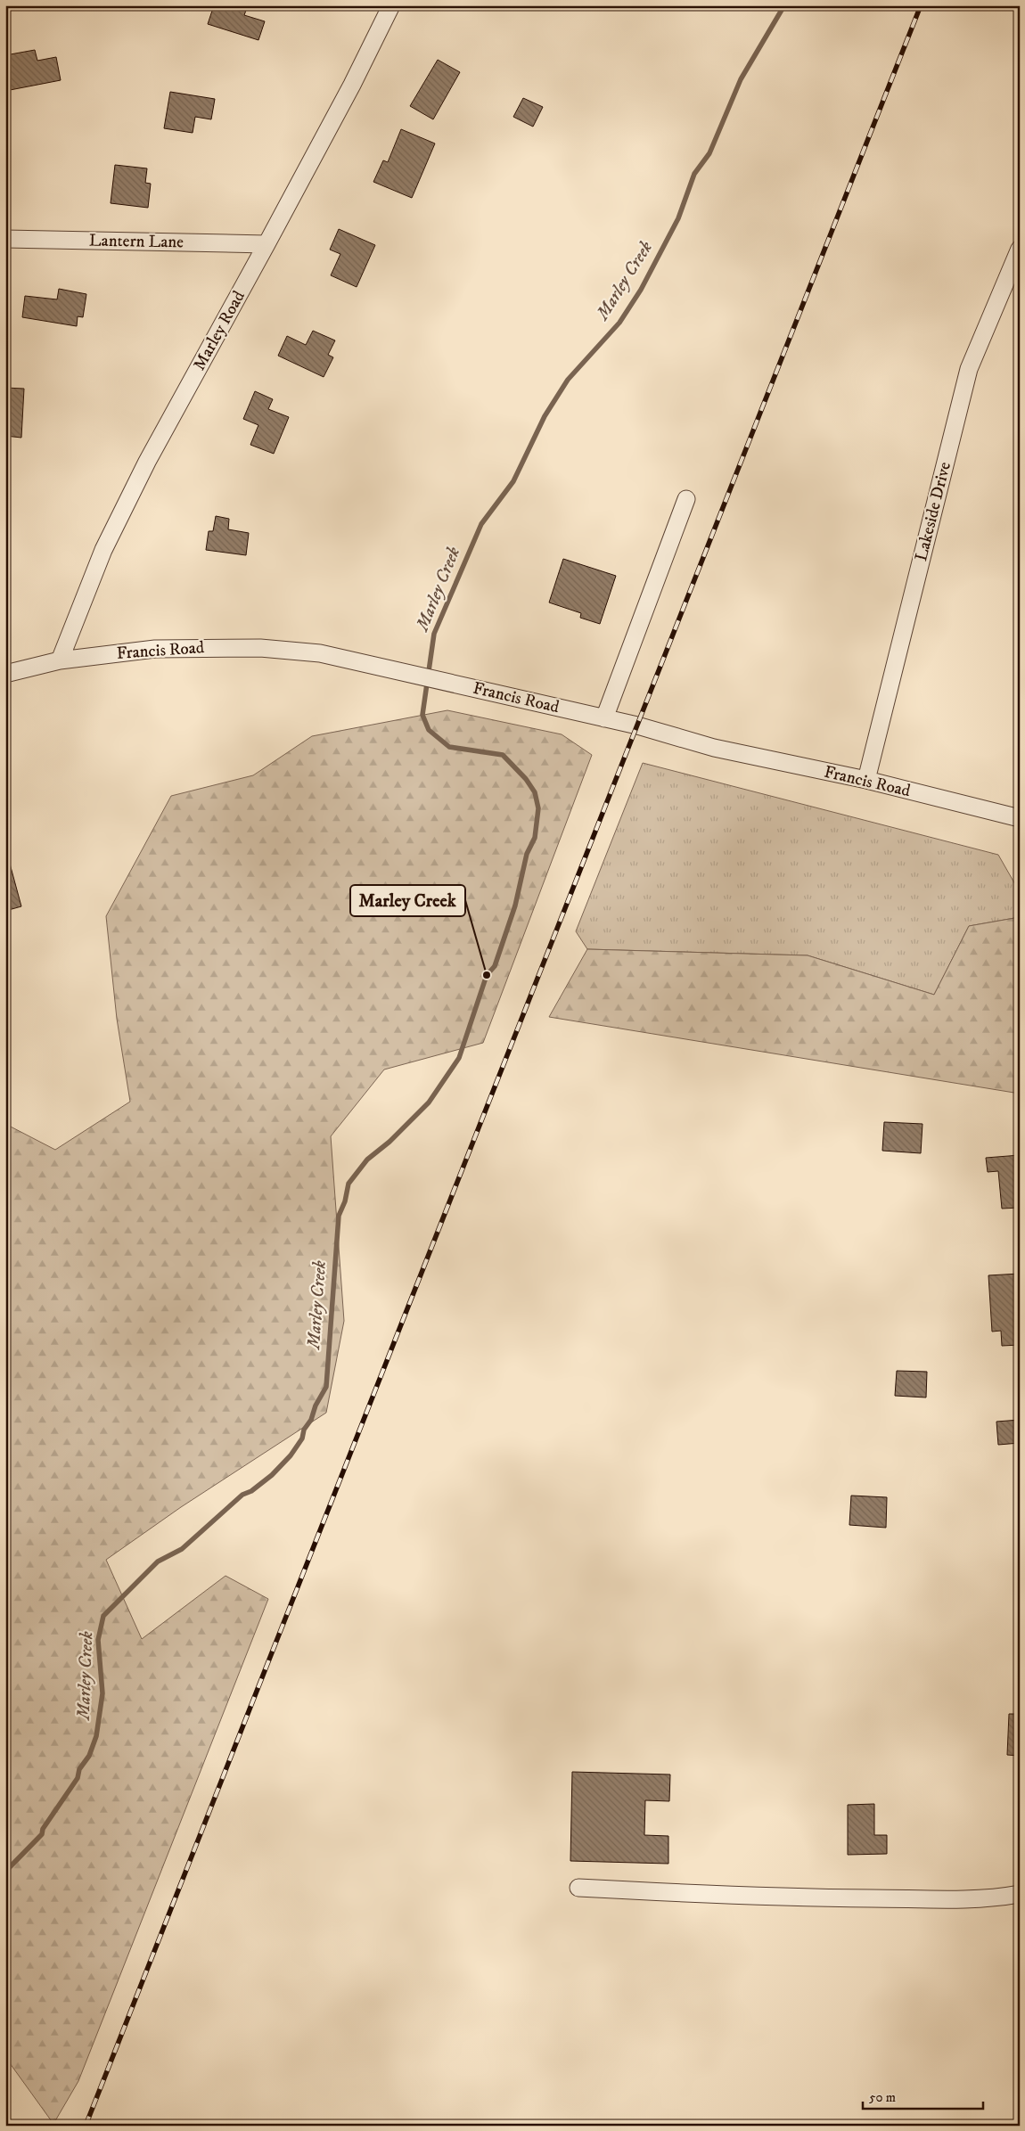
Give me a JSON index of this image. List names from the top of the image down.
{
  "streets": {
    "street": [
      "Lantern Lane",
      "Marley Road",
      "Lakeside Drive",
      "Francis Road"
    ]
  },
  "crossings": [
    ["Lantern Lane", "Marley Road"],
    ["Marley Road", "Francis Road"],
    ["Lakeside Drive", "Francis Road"]
  ],
  "water": ["Marley Creek"],
  "places": ["Marley Creek"],
  "scale_bar": "50 m"
}
